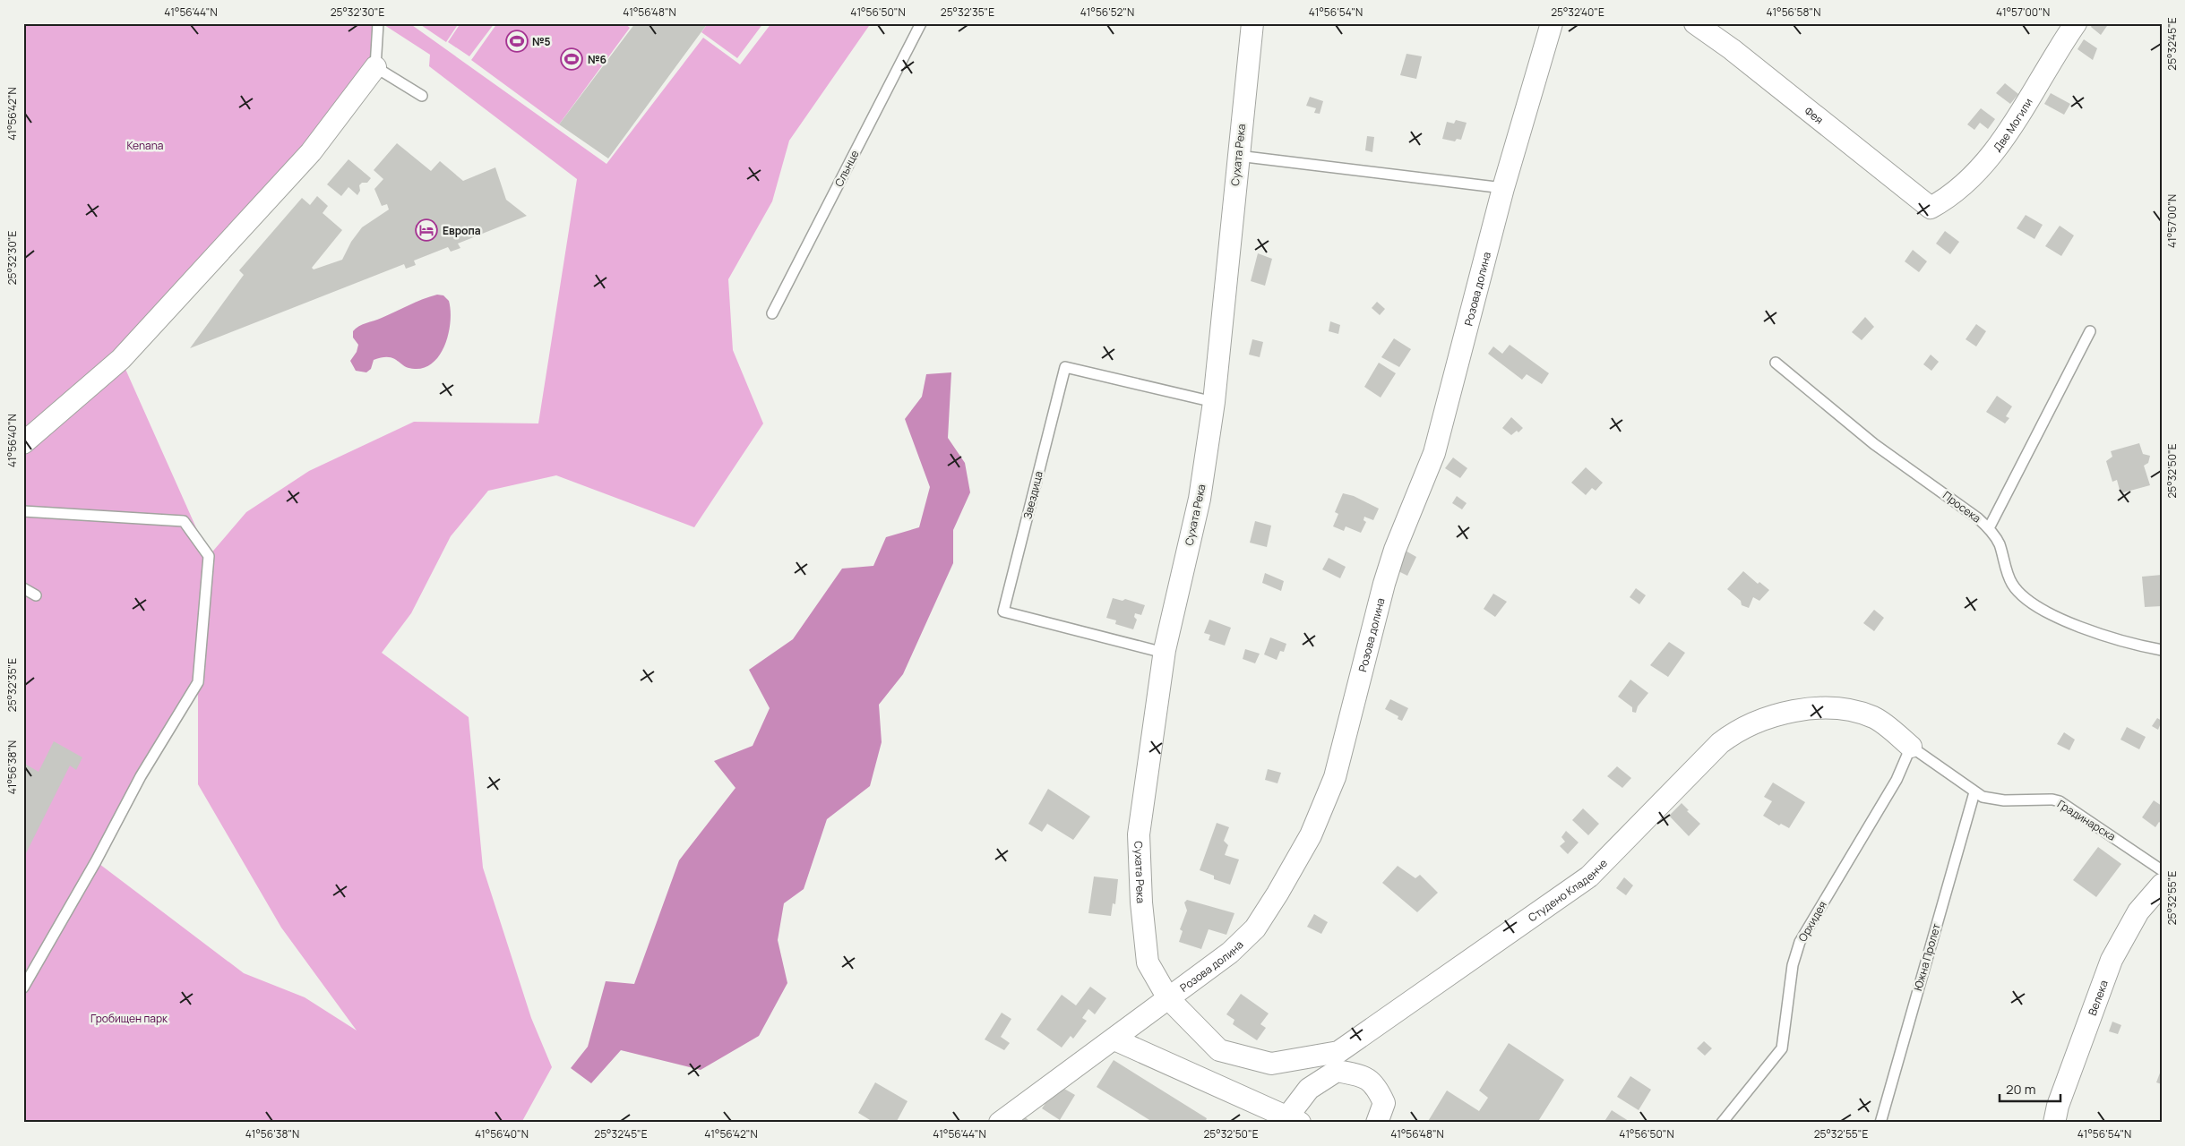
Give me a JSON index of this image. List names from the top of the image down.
{
  "streets": {
    "street": [
      "Фея",
      "Две Могили",
      "Сухата Река",
      "Розова долина",
      "Студено Кладенче",
      "Велека"
    ],
    "lane": [
      "Слънце",
      "Звездица",
      "Просека",
      "Градинарска",
      "Орхидея",
      "Южна Пролет"
    ]
  },
  "crossings": [
    ["Фея", "Две Могили"],
    ["Сухата Река", "Розова долина"],
    ["Сухата Река", "Звездица"],
    ["Сухата Река", "Студено Кладенче"],
    ["Розова долина", "Студено Кладенче"],
    ["Градинарска", "Студено Кладенче"],
    ["Градинарска", "Орхидея"],
    ["Градинарска", "Южна Пролет"],
    ["Студено Кладенче", "Орхидея"]
  ],
  "parks": ["Kenana", "Гробищен парк"],
  "places": {
    "sports": ["№5", "№6"],
    "hotel": ["Европа"]
  },
  "scale_bar": "20 m",
  "coordinates": [
    "41°56'44\"N",
    "25°32'30\"E",
    "41°56'48\"N",
    "41°56'50\"N",
    "25°32'35\"E",
    "41°56'52\"N",
    "41°56'54\"N",
    "25°32'40\"E",
    "41°56'58\"N",
    "41°57'00\"N",
    "25°32'45\"E",
    "41°56'42\"N",
    "41°56'40\"N",
    "25°32'50\"E",
    "41°56'38\"N",
    "25°32'55\"E"
  ]
}
